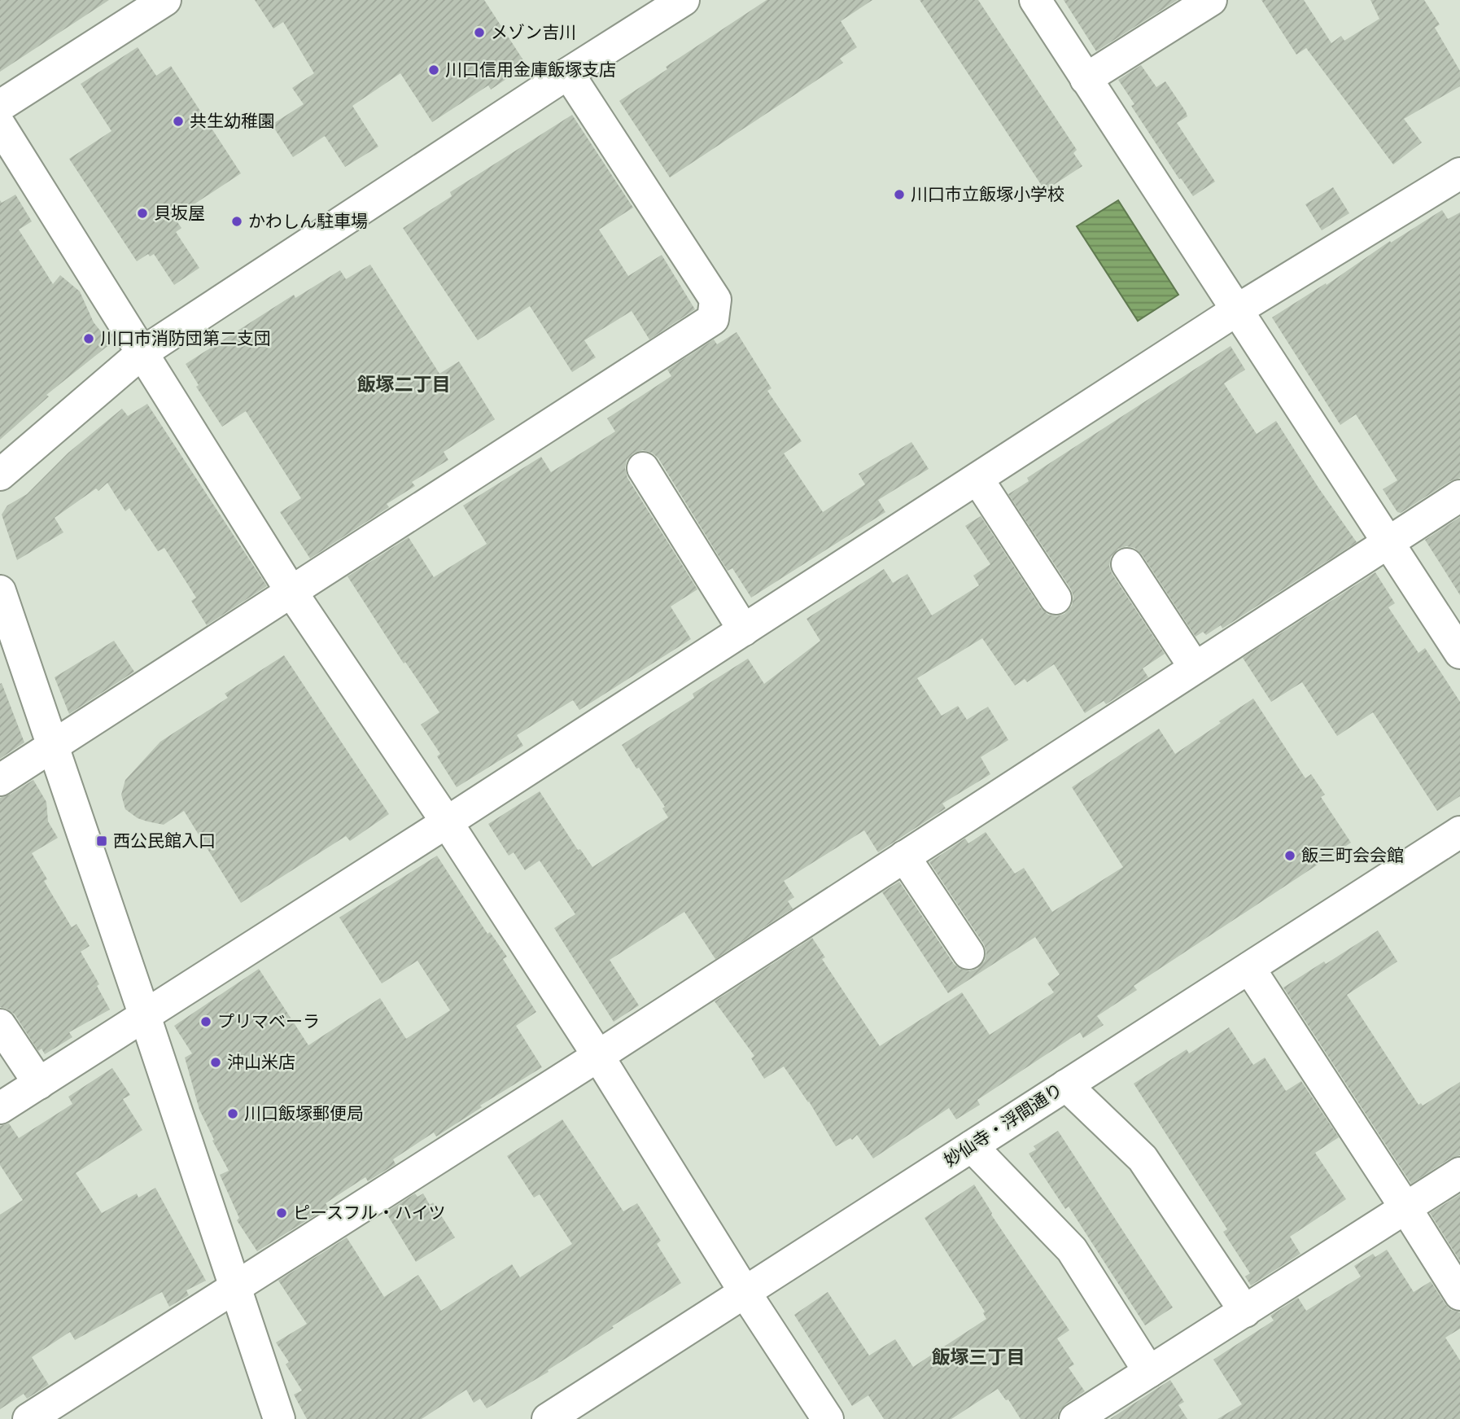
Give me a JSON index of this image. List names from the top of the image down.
{
  "streets": {
    "street": ["妙仙寺・浮間通り"]
  },
  "districts": ["飯塚二丁目", "飯塚三丁目"],
  "places": {
    "other": [
      "メゾン吉川",
      "川口信用金庫飯塚支店",
      "共生幼稚園",
      "川口市立飯塚小学校",
      "貝坂屋",
      "かわしん駐車場",
      "川口市消防団第二支団",
      "飯三町会会館",
      "プリマベーラ",
      "沖山米店",
      "川口飯塚郵便局",
      "ピースフル・ハイツ"
    ],
    "transit": ["西公民館入口"]
  }
}
